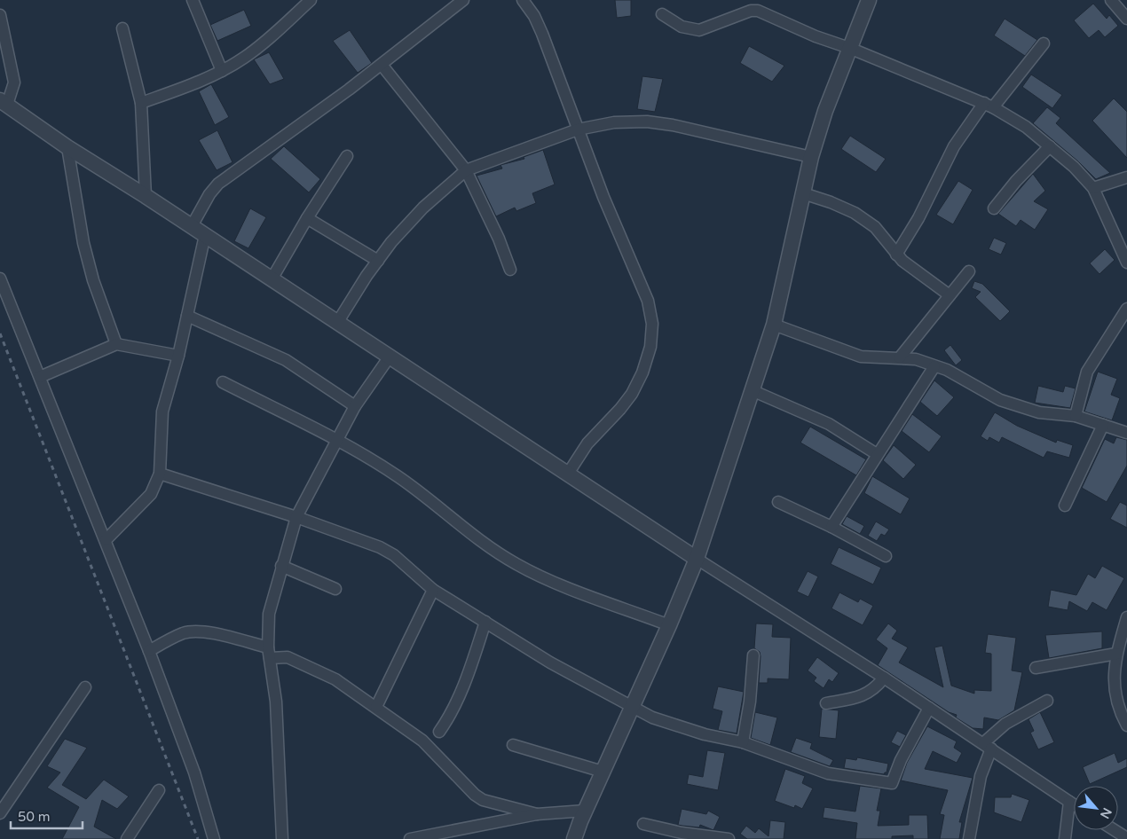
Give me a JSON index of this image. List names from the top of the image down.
{
  "scale_bar": "50 m",
  "north": "bottom right"
}
